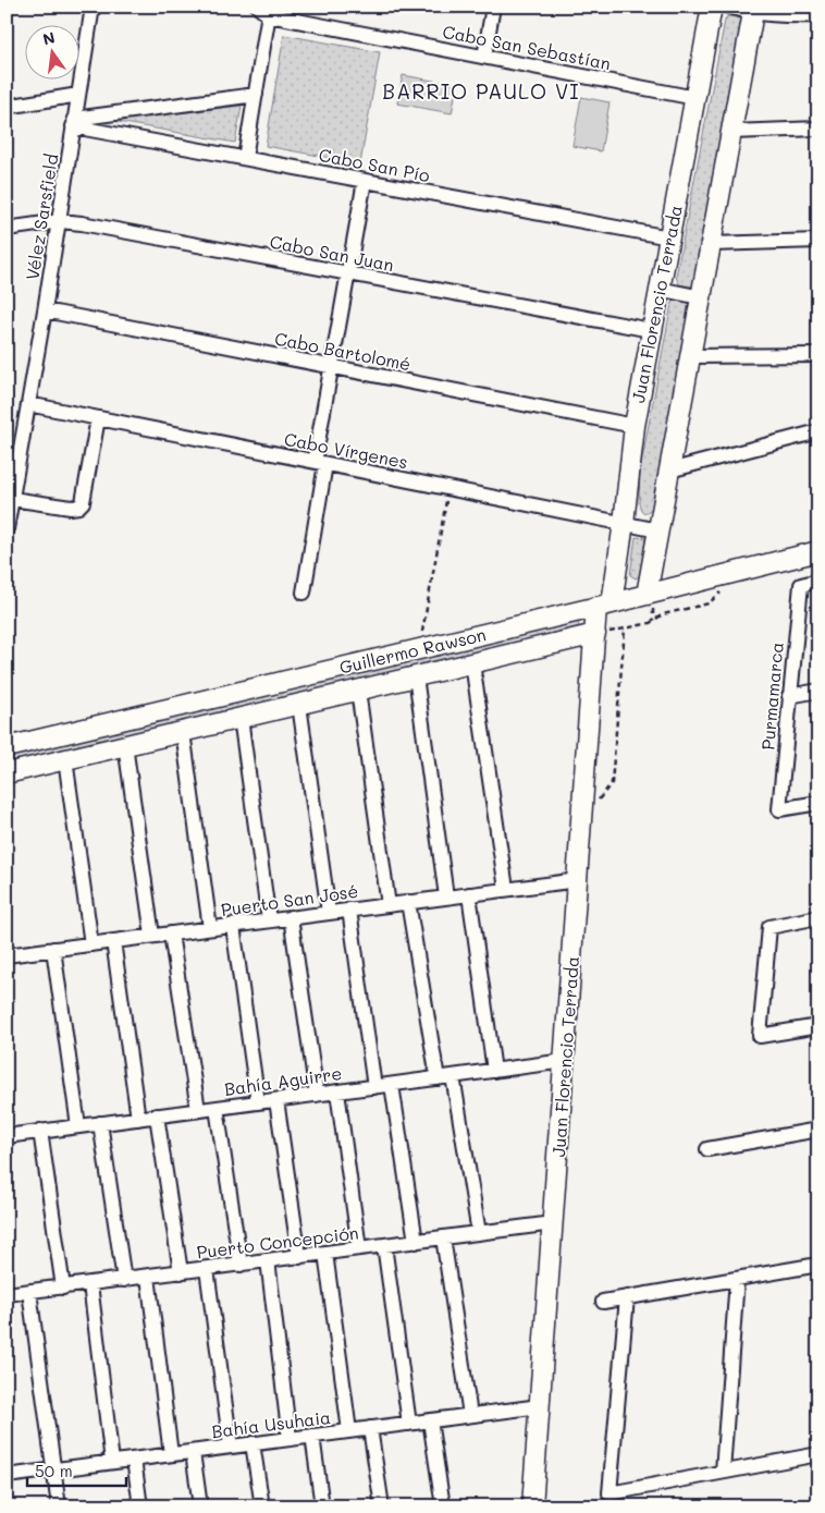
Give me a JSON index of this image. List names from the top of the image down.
{
  "streets": {
    "street": [
      "Cabo San Sebastían",
      "Cabo San Pío",
      "Vélez Sarsfield",
      "Cabo San Juan",
      "Juan Florencio Terrada",
      "Cabo Bartolomé",
      "Cabo Vírgenes",
      "Guillermo Rawson",
      "Purmamarca",
      "Puerto San José",
      "Bahía Aguirre",
      "Puerto Concepción",
      "Bahía Usuhaia"
    ]
  },
  "crossings": [
    ["Cabo San Sebastían", "Juan Florencio Terrada"],
    ["Cabo San Pío", "Vélez Sarsfield"],
    ["Cabo San Pío", "Juan Florencio Terrada"],
    ["Vélez Sarsfield", "Cabo San Juan"],
    ["Vélez Sarsfield", "Cabo Bartolomé"],
    ["Vélez Sarsfield", "Cabo Vírgenes"],
    ["Cabo San Juan", "Juan Florencio Terrada"],
    ["Juan Florencio Terrada", "Cabo Bartolomé"],
    ["Juan Florencio Terrada", "Cabo Vírgenes"],
    ["Juan Florencio Terrada", "Guillermo Rawson"],
    ["Juan Florencio Terrada", "Puerto San José"],
    ["Juan Florencio Terrada", "Bahía Aguirre"],
    ["Juan Florencio Terrada", "Puerto Concepción"],
    ["Juan Florencio Terrada", "Bahía Usuhaia"]
  ],
  "districts": ["BARRIO PAULO VI"],
  "scale_bar": "50 m",
  "north": "top"
}
